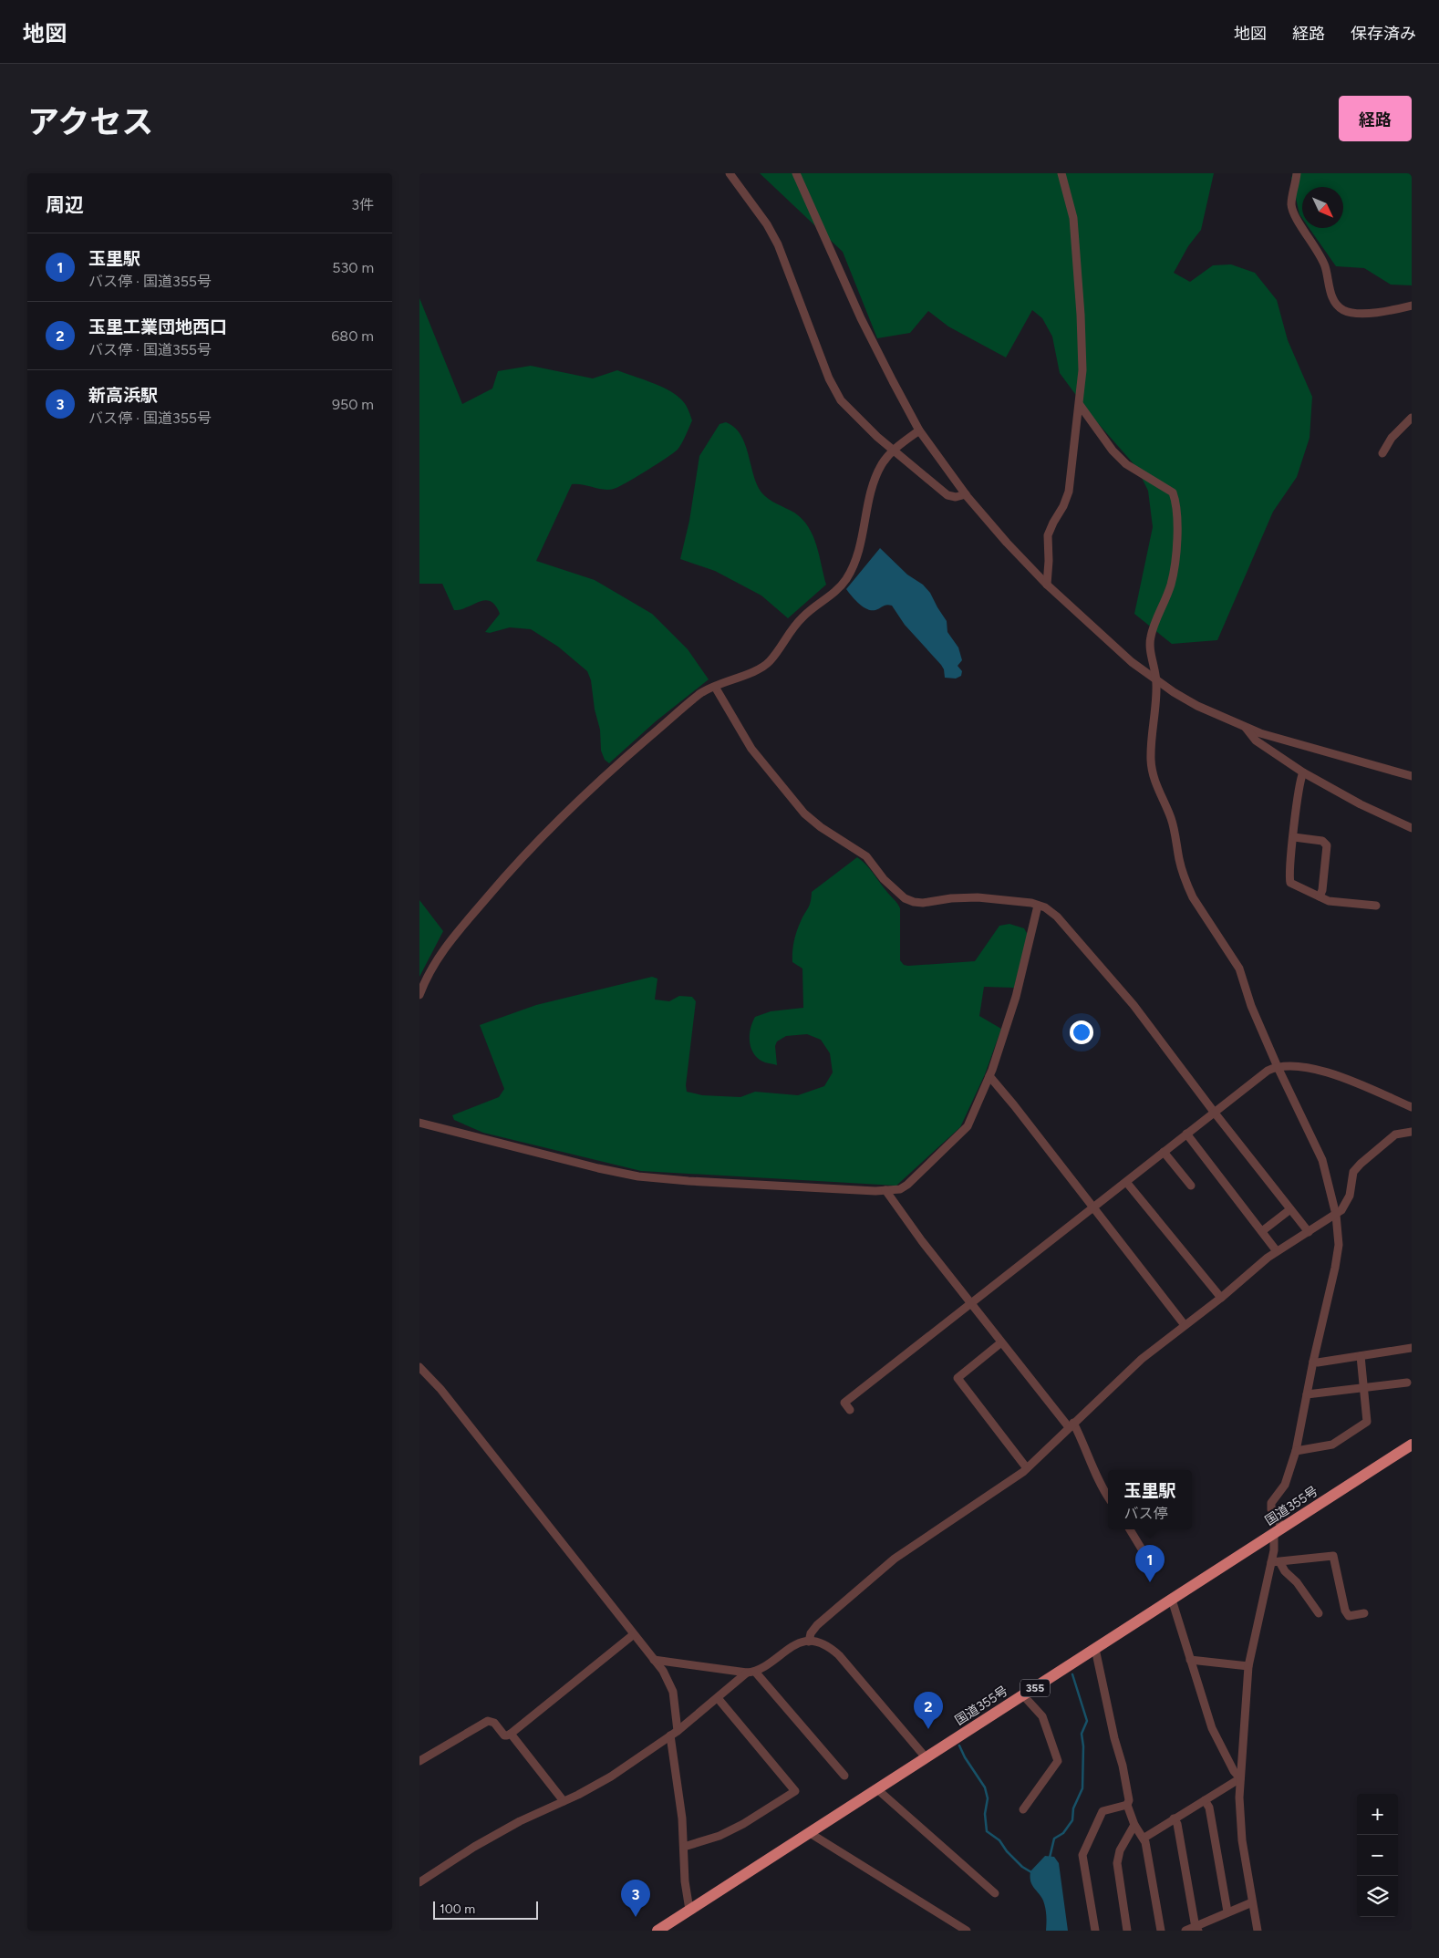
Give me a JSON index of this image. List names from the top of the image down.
{
  "streets": {
    "highway": ["国道355号", "355"]
  },
  "scale_bar": "100 m",
  "north": "bottom right",
  "page": {
    "header": "地図",
    "nav": ["地図", "経路", "保存済み"],
    "title": "アクセス",
    "buttons": "経路",
    "heading": ["周辺", "3件"],
    "list": [
      {
        "mark": "1",
        "name": "玉里駅",
        "note": "バス停 · 国道355号",
        "value": "530 m"
      },
      {
        "mark": "2",
        "name": "玉里工業団地西口",
        "note": "バス停 · 国道355号",
        "value": "680 m"
      },
      {
        "mark": "3",
        "name": "新高浜駅",
        "note": "バス停 · 国道355号",
        "value": "950 m"
      }
    ],
    "popup": ["玉里駅", "バス停"],
    "pins": ["1", "2", "3"],
    "map_buttons": ["+", "−"],
    "scale": "100 m"
  }
}
